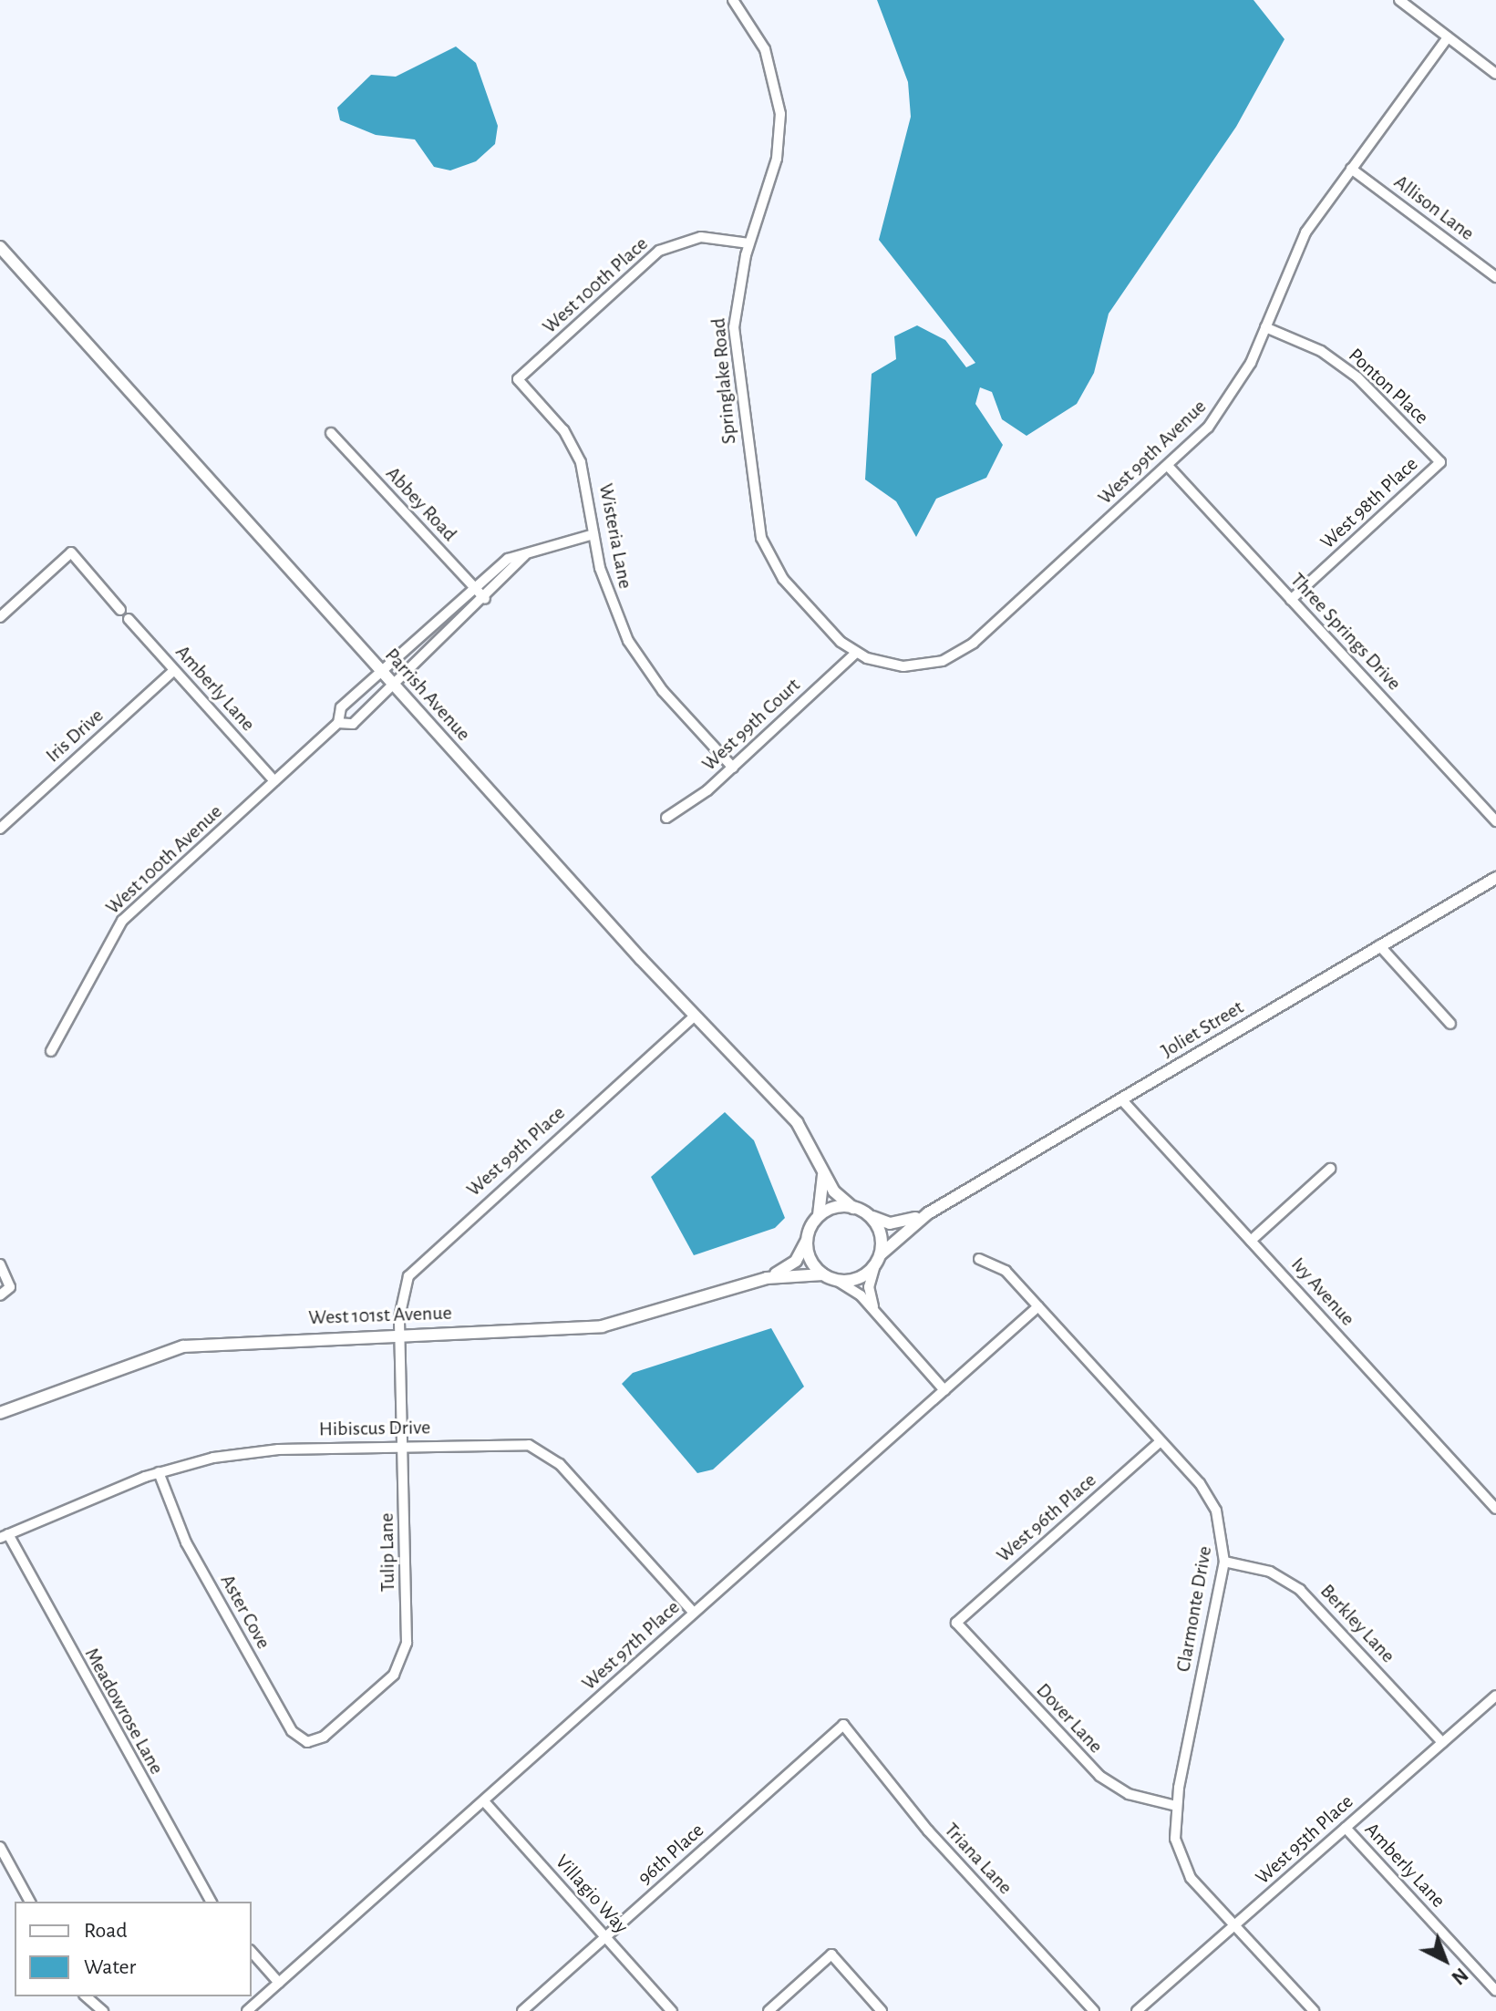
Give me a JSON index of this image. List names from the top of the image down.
{
  "streets": {
    "street": [
      "Allison Lane",
      "West 100th Place",
      "Springlake Road",
      "Ponton Place",
      "West 99th Avenue",
      "West 98th Place",
      "Abbey Road",
      "Wisteria Lane",
      "Three Springs Drive",
      "Amberly Lane",
      "Parrish Avenue",
      "West 99th Court",
      "Iris Drive",
      "West 100th Avenue",
      "Joliet Street",
      "West 99th Place",
      "Ivy Avenue",
      "West 101st Avenue",
      "Hibiscus Drive",
      "West 96th Place",
      "Tulip Lane",
      "Clarmonte Drive",
      "Aster Cove",
      "Berkley Lane",
      "West 97th Place",
      "Meadowrose Lane",
      "Dover Lane",
      "West 95th Place",
      "96th Place",
      "Triana Lane",
      "Villagio Way"
    ]
  },
  "crossings": [
    ["Allison Lane", "West 99th Avenue"],
    ["West 100th Place", "Springlake Road"],
    ["West 100th Place", "Wisteria Lane"],
    ["Springlake Road", "West 99th Avenue"],
    ["Springlake Road", "West 99th Court"],
    ["Ponton Place", "West 99th Avenue"],
    ["Ponton Place", "West 98th Place"],
    ["West 99th Avenue", "Three Springs Drive"],
    ["West 99th Avenue", "West 99th Court"],
    ["West 98th Place", "Three Springs Drive"],
    ["Abbey Road", "West 100th Avenue"],
    ["Wisteria Lane", "West 99th Court"],
    ["Wisteria Lane", "West 100th Avenue"],
    ["Amberly Lane", "Iris Drive"],
    ["Amberly Lane", "West 100th Avenue"],
    ["Amberly Lane", "West 95th Place"],
    ["Parrish Avenue", "West 100th Avenue"],
    ["Parrish Avenue", "Joliet Street"],
    ["Parrish Avenue", "West 99th Place"],
    ["Parrish Avenue", "West 101st Avenue"],
    ["Joliet Street", "Ivy Avenue"],
    ["Joliet Street", "West 101st Avenue"],
    ["West 99th Place", "West 101st Avenue"],
    ["West 99th Place", "Tulip Lane"],
    ["West 101st Avenue", "Tulip Lane"],
    ["Hibiscus Drive", "Tulip Lane"],
    ["Hibiscus Drive", "Aster Cove"],
    ["Hibiscus Drive", "West 97th Place"],
    ["Hibiscus Drive", "Meadowrose Lane"],
    ["West 96th Place", "Clarmonte Drive"],
    ["West 96th Place", "Dover Lane"],
    ["Tulip Lane", "Aster Cove"],
    ["Clarmonte Drive", "Berkley Lane"],
    ["Clarmonte Drive", "West 97th Place"],
    ["Clarmonte Drive", "Dover Lane"],
    ["Clarmonte Drive", "West 95th Place"],
    ["Berkley Lane", "West 95th Place"],
    ["West 97th Place", "Villagio Way"],
    ["96th Place", "Triana Lane"],
    ["96th Place", "Villagio Way"]
  ],
  "legend": ["Road", "Water"],
  "north": "bottom right"
}
